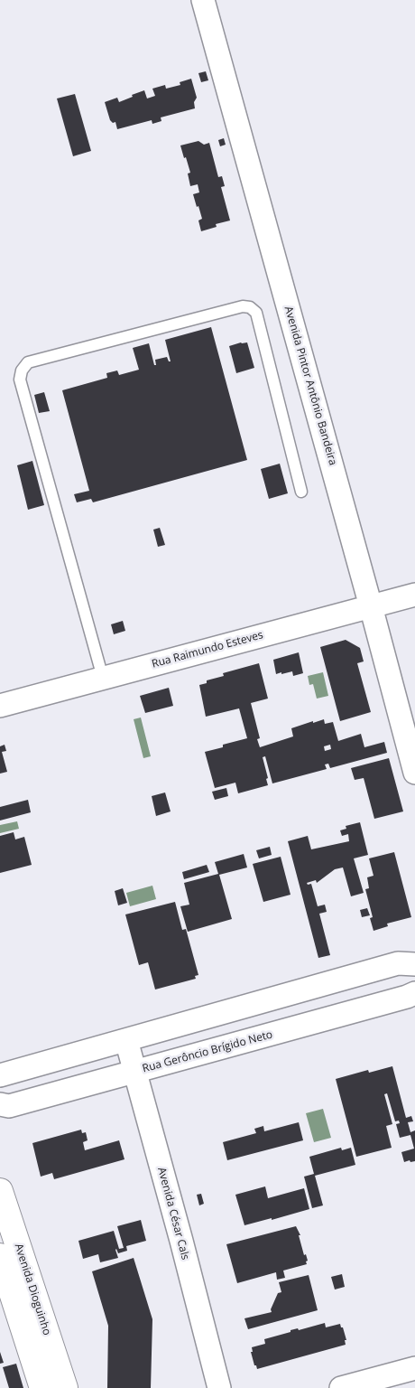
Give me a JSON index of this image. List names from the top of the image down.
{
  "streets": {
    "main road": ["Avenida Dioguinho"],
    "street": [
      "Avenida Pintor Antônio Bandeira",
      "Rua Raimundo Esteves",
      "Rua Gerôncio Brígido Neto",
      "Avenida César Cals"
    ]
  },
  "crossings": [
    ["Avenida Pintor Antônio Bandeira", "Rua Raimundo Esteves"],
    ["Rua Gerôncio Brígido Neto", "Avenida César Cals"]
  ]
}
